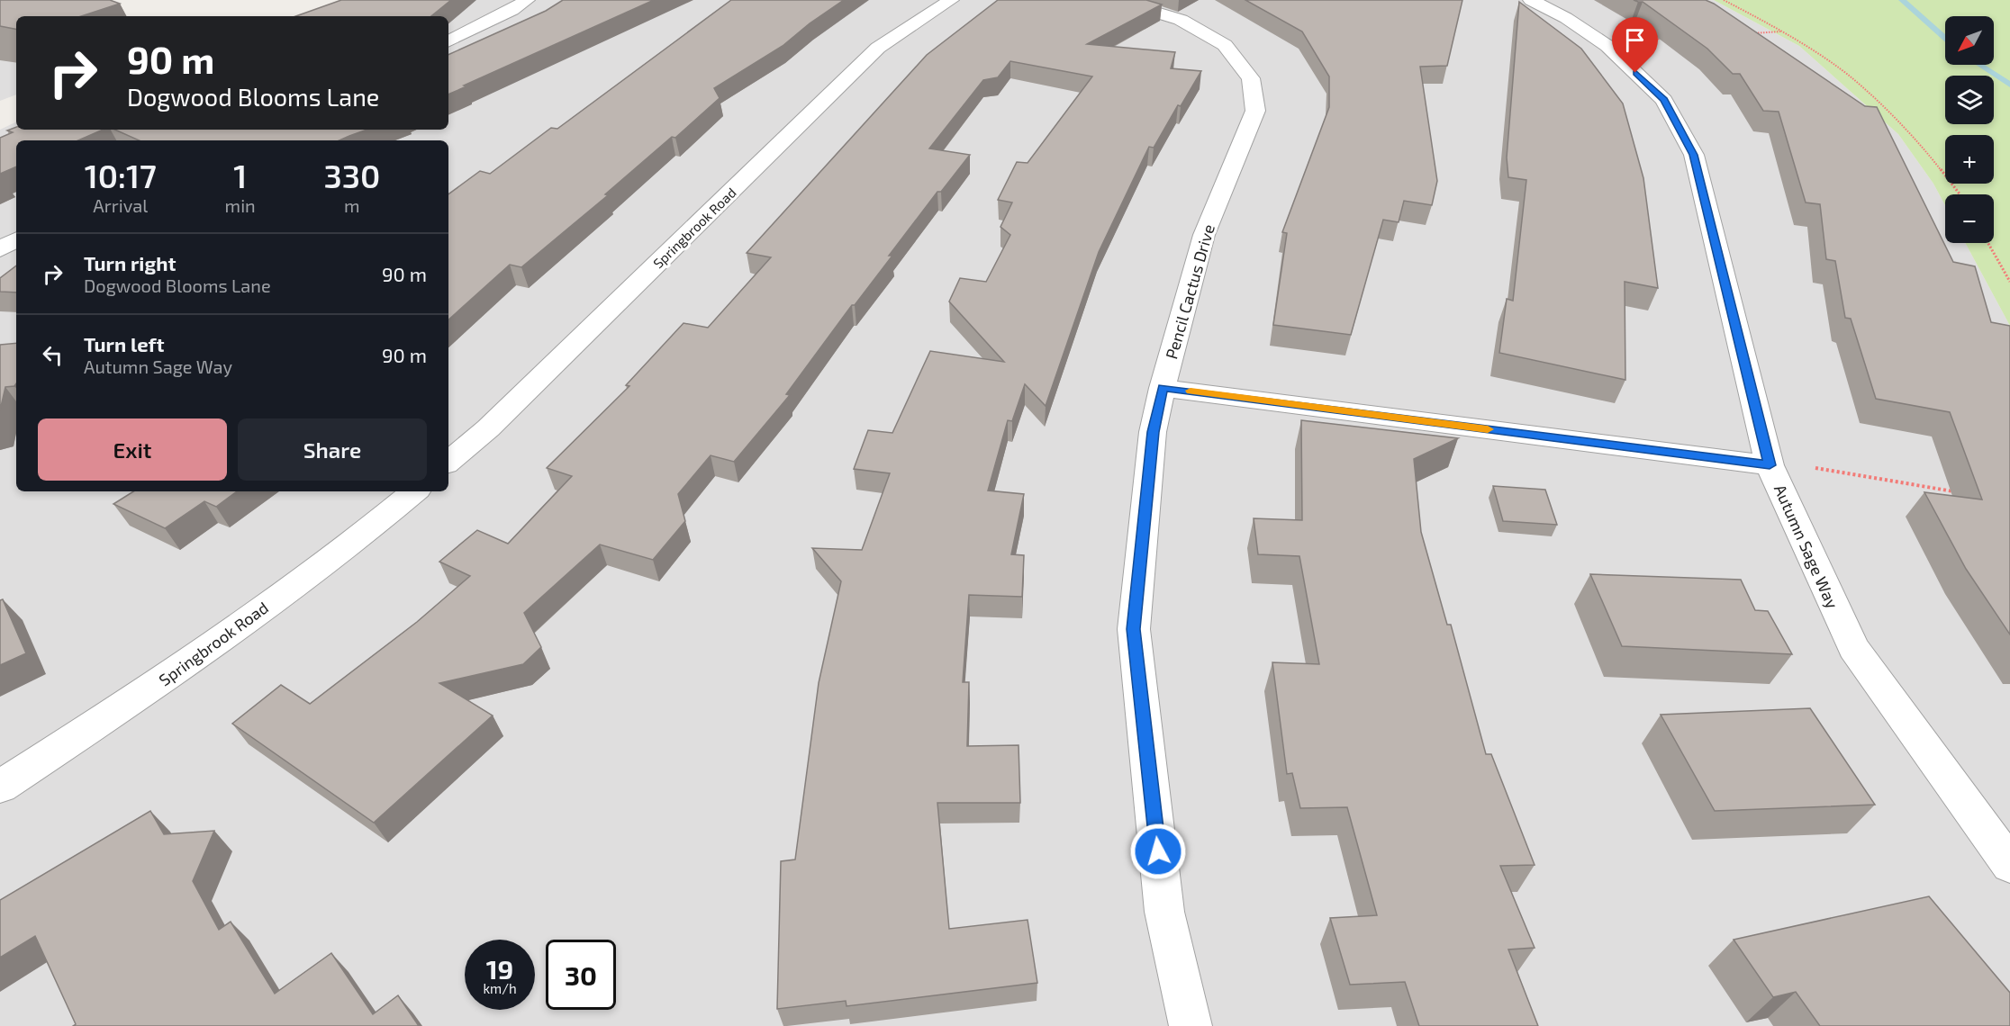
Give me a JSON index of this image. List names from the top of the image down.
{
  "streets": {
    "street": ["Springbrook Road", "Pencil Cactus Drive", "Autumn Sage Way"]
  },
  "north": "bottom left",
  "page": {
    "map_buttons": ["+", "−"],
    "turn": ["90 m", "Dogwood Blooms Lane"],
    "eta": [
      "10:17",
      "Arrival",
      "1",
      "min",
      "330",
      "m"
    ],
    "list": [
      {
        "name": "Turn right",
        "note": "Dogwood Blooms Lane",
        "value": "90 m"
      },
      {
        "name": "Turn left",
        "note": "Autumn Sage Way",
        "value": "90 m"
      }
    ],
    "buttons": ["Exit", "Share"],
    "speed": "19 km/h",
    "limit": "30"
  }
}
